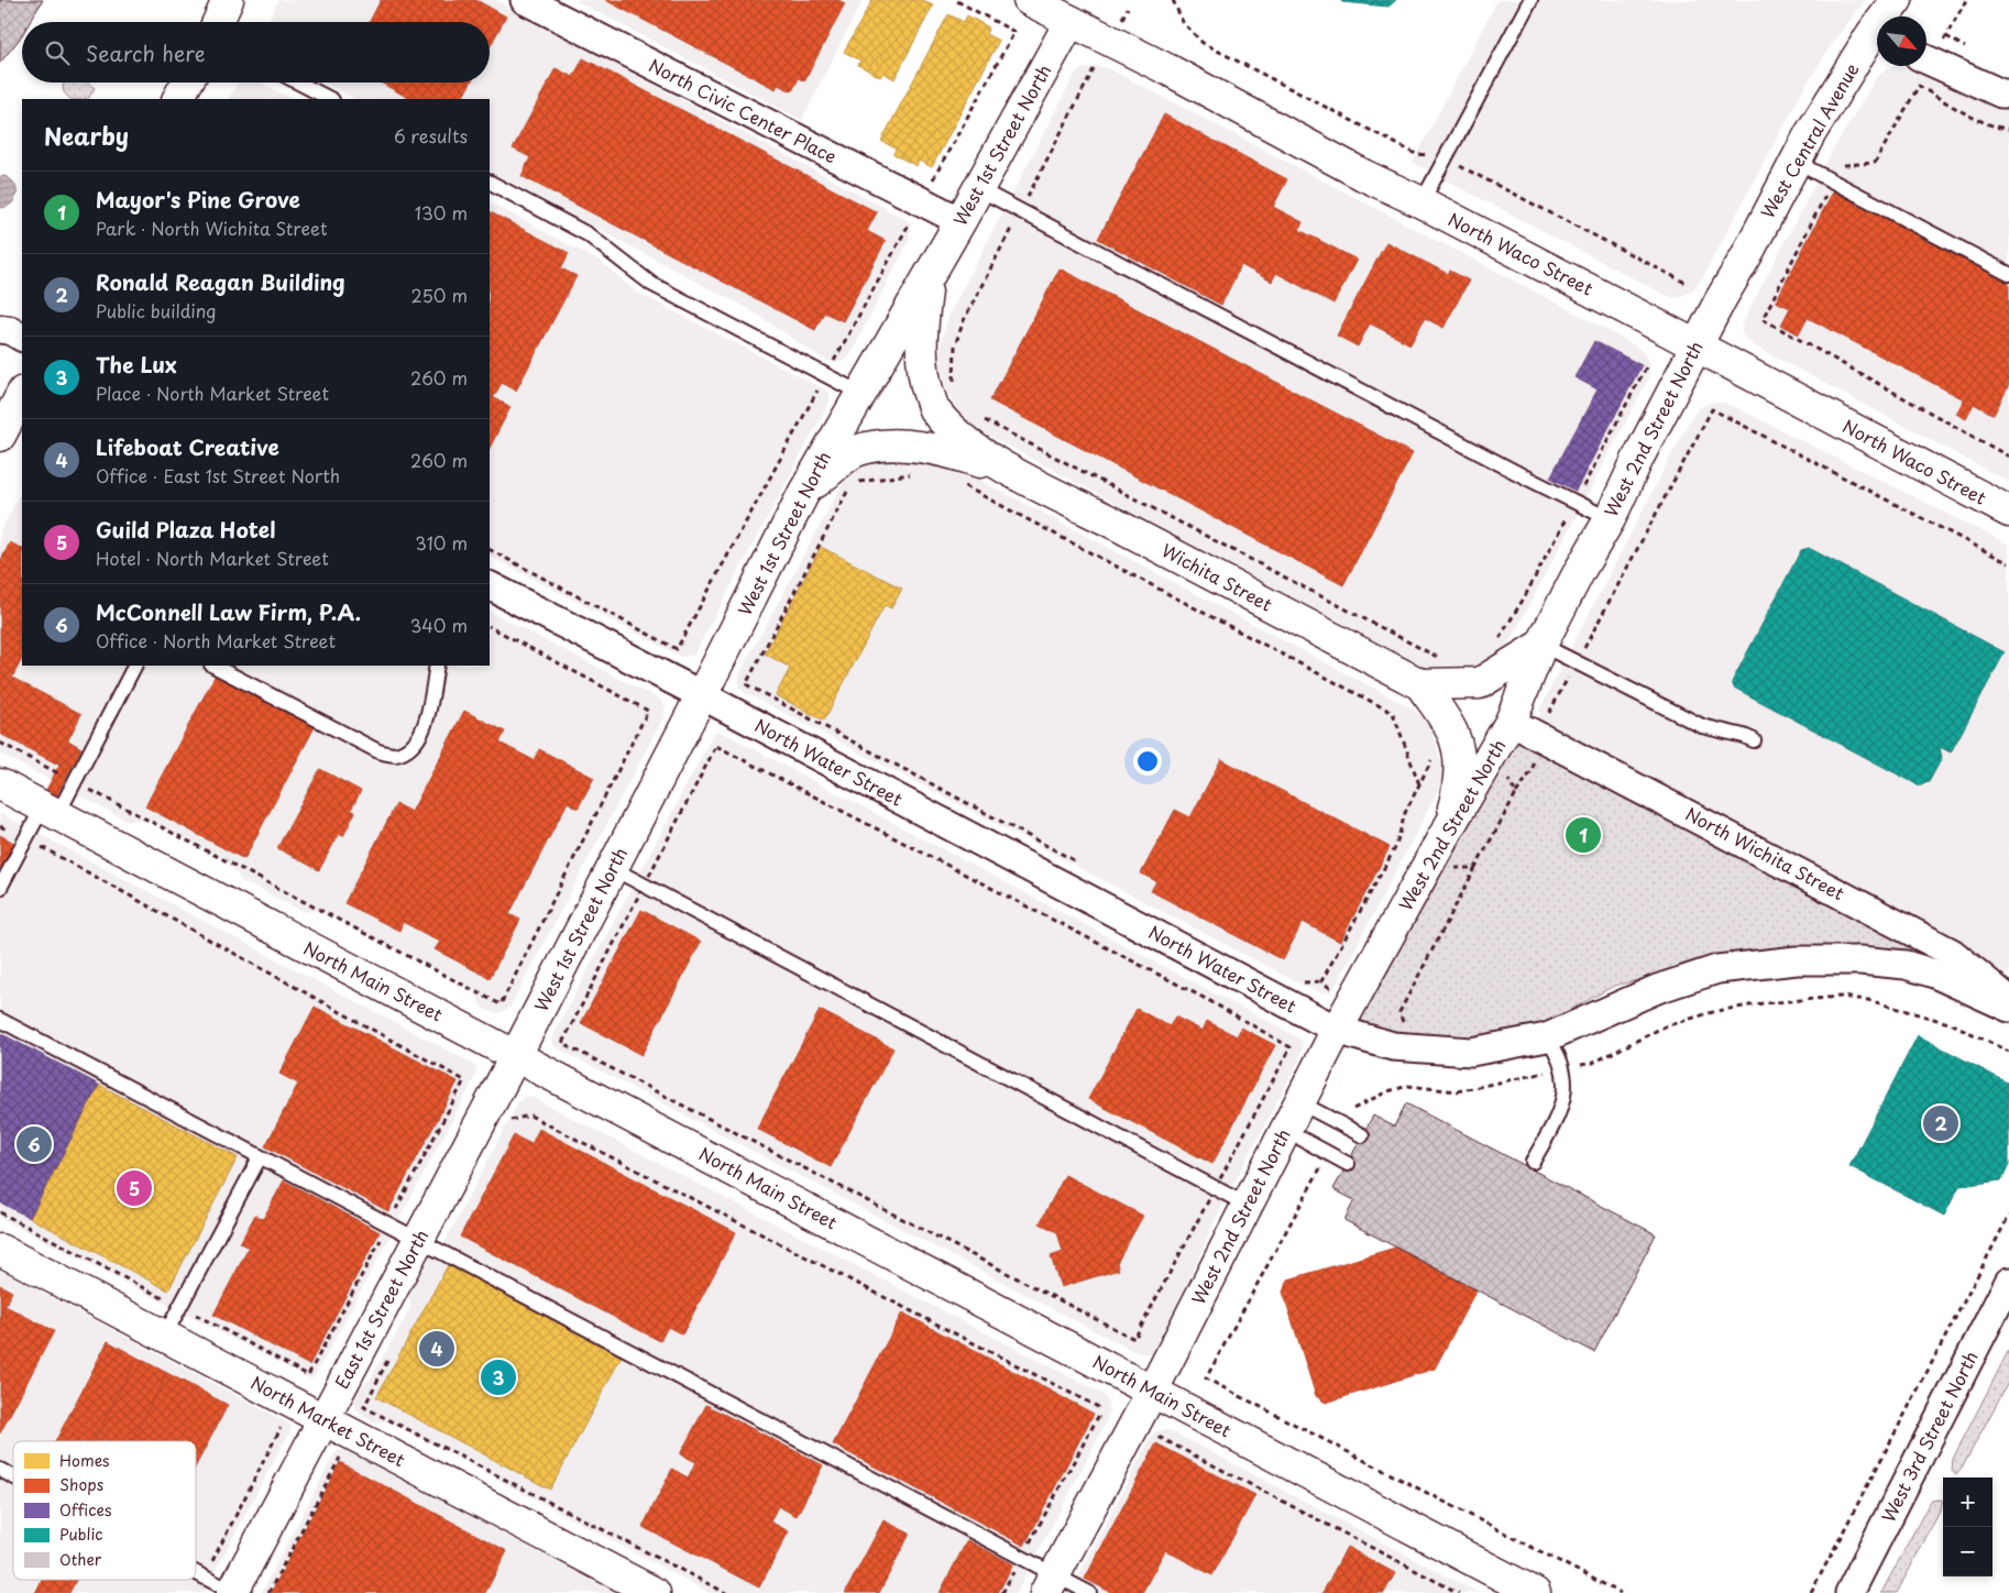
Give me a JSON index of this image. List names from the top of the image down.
{
  "streets": {
    "street": [
      "North Civic Center Place",
      "West Central Avenue",
      "West 1st Street North",
      "North Waco Street",
      "West 2nd Street North",
      "Wichita Street",
      "North Water Street",
      "North Wichita Street",
      "North Main Street",
      "East 1st Street North",
      "North Market Street",
      "West 3rd Street North"
    ]
  },
  "crossings": [
    ["North Civic Center Place", "West 1st Street North"],
    ["West Central Avenue", "West 2nd Street North"],
    ["West 1st Street North", "North Waco Street"],
    ["West 1st Street North", "North Water Street"],
    ["West 1st Street North", "North Main Street"],
    ["West 1st Street North", "East 1st Street North"],
    ["North Waco Street", "West 2nd Street North"],
    ["West 2nd Street North", "North Water Street"],
    ["West 2nd Street North", "North Wichita Street"],
    ["West 2nd Street North", "North Main Street"],
    ["North Main Street", "East 1st Street North"],
    ["East 1st Street North", "North Market Street"]
  ],
  "legend": [
    "Homes",
    "Shops",
    "Offices",
    "Public",
    "Other"
  ],
  "north": "bottom right",
  "page": {
    "search": "Search here",
    "heading": ["Nearby", "6 results"],
    "list": [
      {
        "mark": "1",
        "name": "Mayor's Pine Grove",
        "note": "Park · North Wichita Street",
        "value": "130 m"
      },
      {
        "mark": "2",
        "name": "Ronald Reagan Building",
        "note": "Public building",
        "value": "250 m"
      },
      {
        "mark": "3",
        "name": "The Lux",
        "note": "Place · North Market Street",
        "value": "260 m"
      },
      {
        "mark": "4",
        "name": "Lifeboat Creative",
        "note": "Office · East 1st Street North",
        "value": "260 m"
      },
      {
        "mark": "5",
        "name": "Guild Plaza Hotel",
        "note": "Hotel · North Market Street",
        "value": "310 m"
      },
      {
        "mark": "6",
        "name": "McConnell Law Firm, P.A.",
        "note": "Office · North Market Street",
        "value": "340 m"
      }
    ],
    "pins": [
      "1",
      "2",
      "6",
      "5",
      "4",
      "3"
    ],
    "map_buttons": ["+", "−"]
  }
}
